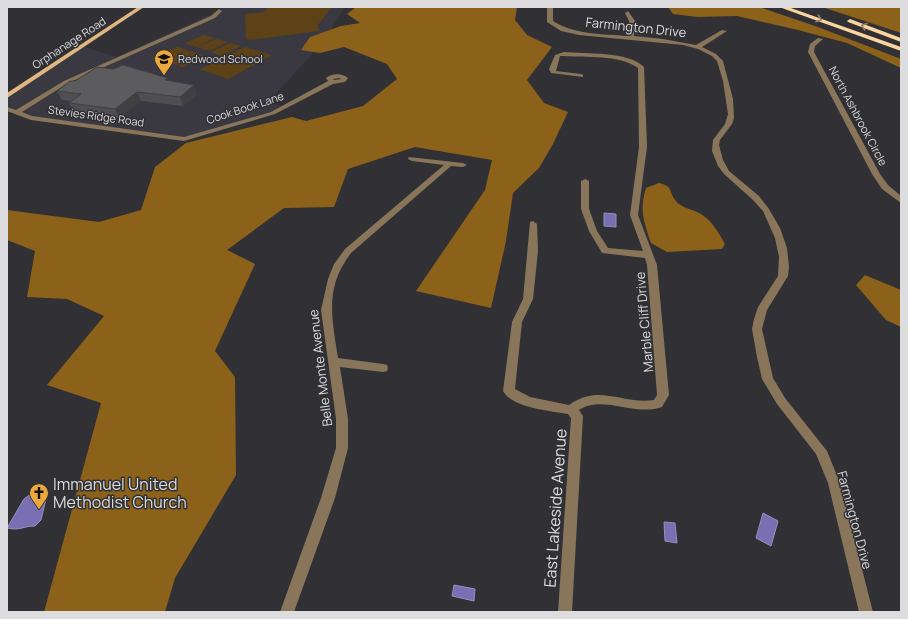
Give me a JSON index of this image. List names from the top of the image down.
{
  "streets": {
    "main road": ["Orphanage Road"],
    "street": [
      "Farmington Drive",
      "Cook Book Lane",
      "Stevies Ridge Road",
      "North Ashbrook Circle",
      "Marble Cliff Drive",
      "Belle Monte Avenue",
      "East Lakeside Avenue"
    ]
  },
  "crossings": [
    ["Cook Book Lane", "Stevies Ridge Road"],
    ["Marble Cliff Drive", "East Lakeside Avenue"]
  ],
  "places": {
    "school or university": ["Redwood School"],
    "church": ["Immanuel United Methodist Church"]
  }
}
